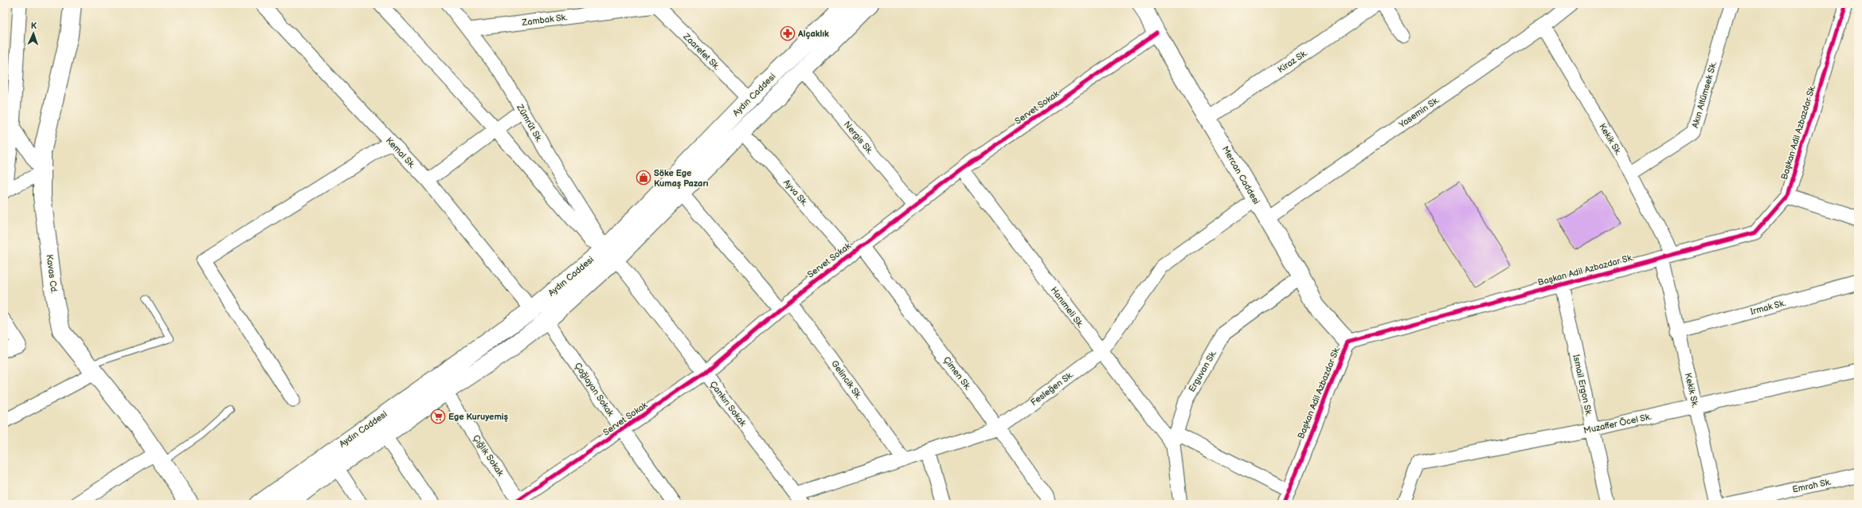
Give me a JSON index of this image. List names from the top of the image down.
{
  "streets": {
    "main road": ["Aydın Caddesi", "Mercan Caddesi", "Kavas Cd."],
    "street": [
      "Zambak Sk.",
      "Zaarefet Sk.",
      "Kiraz Sk.",
      "Akın Altümsek Sk.",
      "Servet Sokak",
      "Yasemin Sk.",
      "Zümrüt Sk.",
      "Başkan Adil Azbazdar Sk.",
      "Nergis Sk.",
      "Kekik Sk.",
      "Kemal Sk.",
      "Ayva Sk.",
      "Hanımeli Sk.",
      "Irmak Sk.",
      "Erguvan Sk.",
      "Çimen Sk.",
      "Gelincik Sk.",
      "Ismail Ergon Sk.",
      "Fesleğen Sk.",
      "Çağlayan Sokak",
      "Çankırı Sokak",
      "Muzaffer Öcel Sk.",
      "Çığlık Sokak",
      "Emrah Sk."
    ]
  },
  "crossings": [
    ["Zambak Sk.", "Zaarefet Sk."],
    ["Zambak Sk.", "Zümrüt Sk."],
    ["Zaarefet Sk.", "Aydın Caddesi"],
    ["Kiraz Sk.", "Mercan Caddesi"],
    ["Aydın Caddesi", "Zümrüt Sk."],
    ["Aydın Caddesi", "Nergis Sk."],
    ["Aydın Caddesi", "Kemal Sk."],
    ["Aydın Caddesi", "Ayva Sk."],
    ["Aydın Caddesi", "Gelincik Sk."],
    ["Aydın Caddesi", "Çağlayan Sokak"],
    ["Aydın Caddesi", "Çankırı Sokak"],
    ["Aydın Caddesi", "Çığlık Sokak"],
    ["Akın Altümsek Sk.", "Kekik Sk."],
    ["Servet Sokak", "Nergis Sk."],
    ["Servet Sokak", "Mercan Caddesi"],
    ["Servet Sokak", "Ayva Sk."],
    ["Servet Sokak", "Hanımeli Sk."],
    ["Servet Sokak", "Çimen Sk."],
    ["Servet Sokak", "Gelincik Sk."],
    ["Servet Sokak", "Çağlayan Sokak"],
    ["Servet Sokak", "Çankırı Sokak"],
    ["Servet Sokak", "Çığlık Sokak"],
    ["Yasemin Sk.", "Kekik Sk."],
    ["Yasemin Sk.", "Mercan Caddesi"],
    ["Zümrüt Sk.", "Çankırı Sokak"],
    ["Başkan Adil Azbazdar Sk.", "Kekik Sk."],
    ["Başkan Adil Azbazdar Sk.", "Mercan Caddesi"],
    ["Başkan Adil Azbazdar Sk.", "Ismail Ergon Sk."],
    ["Kekik Sk.", "Irmak Sk."],
    ["Kekik Sk.", "Muzaffer Öcel Sk."],
    ["Mercan Caddesi", "Erguvan Sk."],
    ["Mercan Caddesi", "Fesleğen Sk."],
    ["Hanımeli Sk.", "Erguvan Sk."],
    ["Hanımeli Sk.", "Fesleğen Sk."],
    ["Çimen Sk.", "Fesleğen Sk."],
    ["Gelincik Sk.", "Fesleğen Sk."],
    ["Ismail Ergon Sk.", "Muzaffer Öcel Sk."],
    ["Fesleğen Sk.", "Çankırı Sokak"]
  ],
  "places": {
    "pharmacy": ["Alçaklık"],
    "shop": ["Söke Ege Kumaş Pazarı"],
    "supermarket": ["Ege Kuruyemiş"]
  },
  "north": "top"
}
